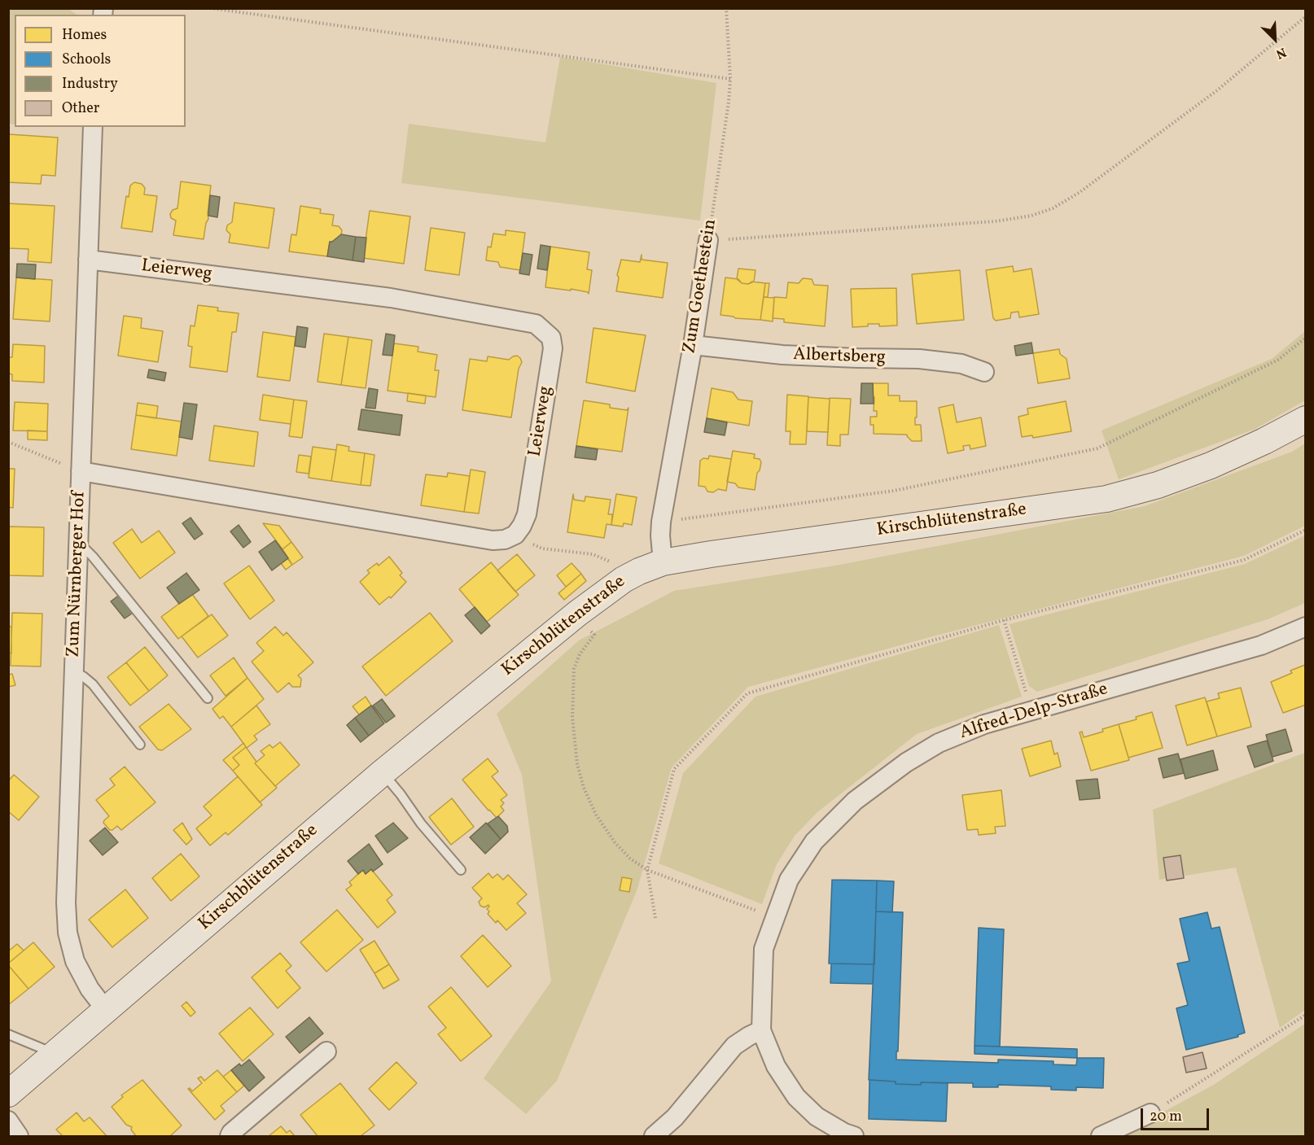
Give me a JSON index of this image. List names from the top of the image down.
{
  "streets": {
    "main road": ["Kirschblütenstraße"],
    "street": [
      "Leierweg",
      "Zum Goethestein",
      "Albertsberg",
      "Zum Nürnberger Hof",
      "Alfred-Delp-Straße"
    ]
  },
  "crossings": [
    ["Leierweg", "Zum Nürnberger Hof"],
    ["Zum Goethestein", "Albertsberg"],
    ["Zum Goethestein", "Kirschblütenstraße"],
    ["Kirschblütenstraße", "Zum Nürnberger Hof"]
  ],
  "legend": [
    "Homes",
    "Schools",
    "Industry",
    "Other"
  ],
  "scale_bar": "20 m",
  "north": "bottom right"
}
